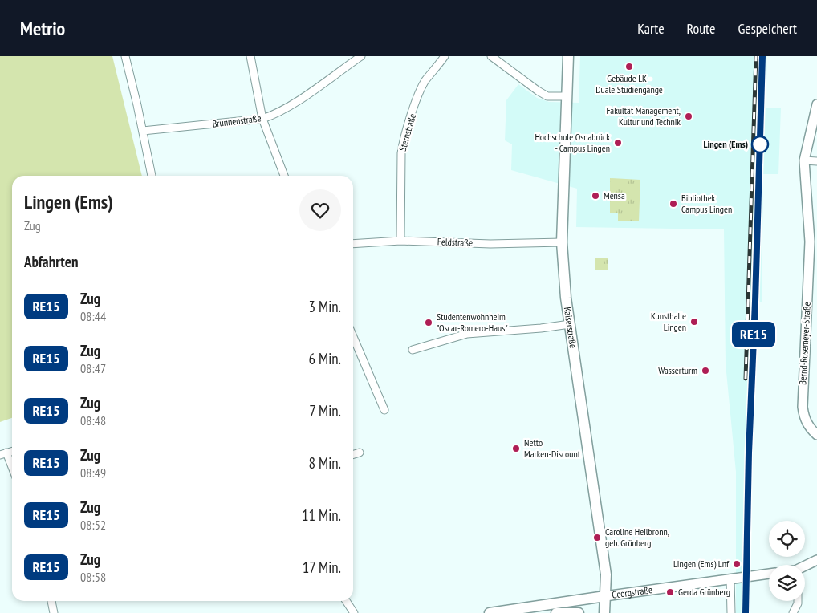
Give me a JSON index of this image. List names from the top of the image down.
{
  "streets": {
    "main road": ["Kaiserstraße", "Georgstraße"],
    "street": [
      "Brunnenstraße",
      "Sternstraße",
      "Feldstraße",
      "Bernd-Rosemeyer-Straße"
    ]
  },
  "crossings": [
    ["Sternstraße", "Feldstraße"],
    ["Feldstraße", "Kaiserstraße"],
    ["Kaiserstraße", "Georgstraße"]
  ],
  "places": [
    "Gebäude LK - Duale Studiengänge",
    "Fakultät Management, Kultur und Technik",
    "Hochschule Osnabrück - Campus Lingen",
    "Lingen (Ems)",
    "Mensa",
    "Bibliothek Campus Lingen",
    "Kunsthalle Lingen",
    "Studentenwohnheim \"Oscar-Romero-Haus\"",
    "Wasserturm",
    "Netto Marken-Discount",
    "Caroline Heilbronn, geb. Grünberg",
    "Lingen (Ems) Lnf",
    "Gerda Grünberg"
  ],
  "page": {
    "header": "Metrio",
    "nav": ["Karte", "Route", "Gespeichert"],
    "on_map": "RE15",
    "heading": [
      ["Lingen (Ems)", "Zug"],
      "Abfahrten"
    ],
    "list": [
      {
        "mark": "RE15",
        "name": "Zug",
        "note": "08:44",
        "value": "3 Min."
      },
      {
        "mark": "RE15",
        "name": "Zug",
        "note": "08:47",
        "value": "6 Min."
      },
      {
        "mark": "RE15",
        "name": "Zug",
        "note": "08:48",
        "value": "7 Min."
      },
      {
        "mark": "RE15",
        "name": "Zug",
        "note": "08:49",
        "value": "8 Min."
      },
      {
        "mark": "RE15",
        "name": "Zug",
        "note": "08:52",
        "value": "11 Min."
      },
      {
        "mark": "RE15",
        "name": "Zug",
        "note": "08:58",
        "value": "17 Min."
      }
    ]
  }
}
